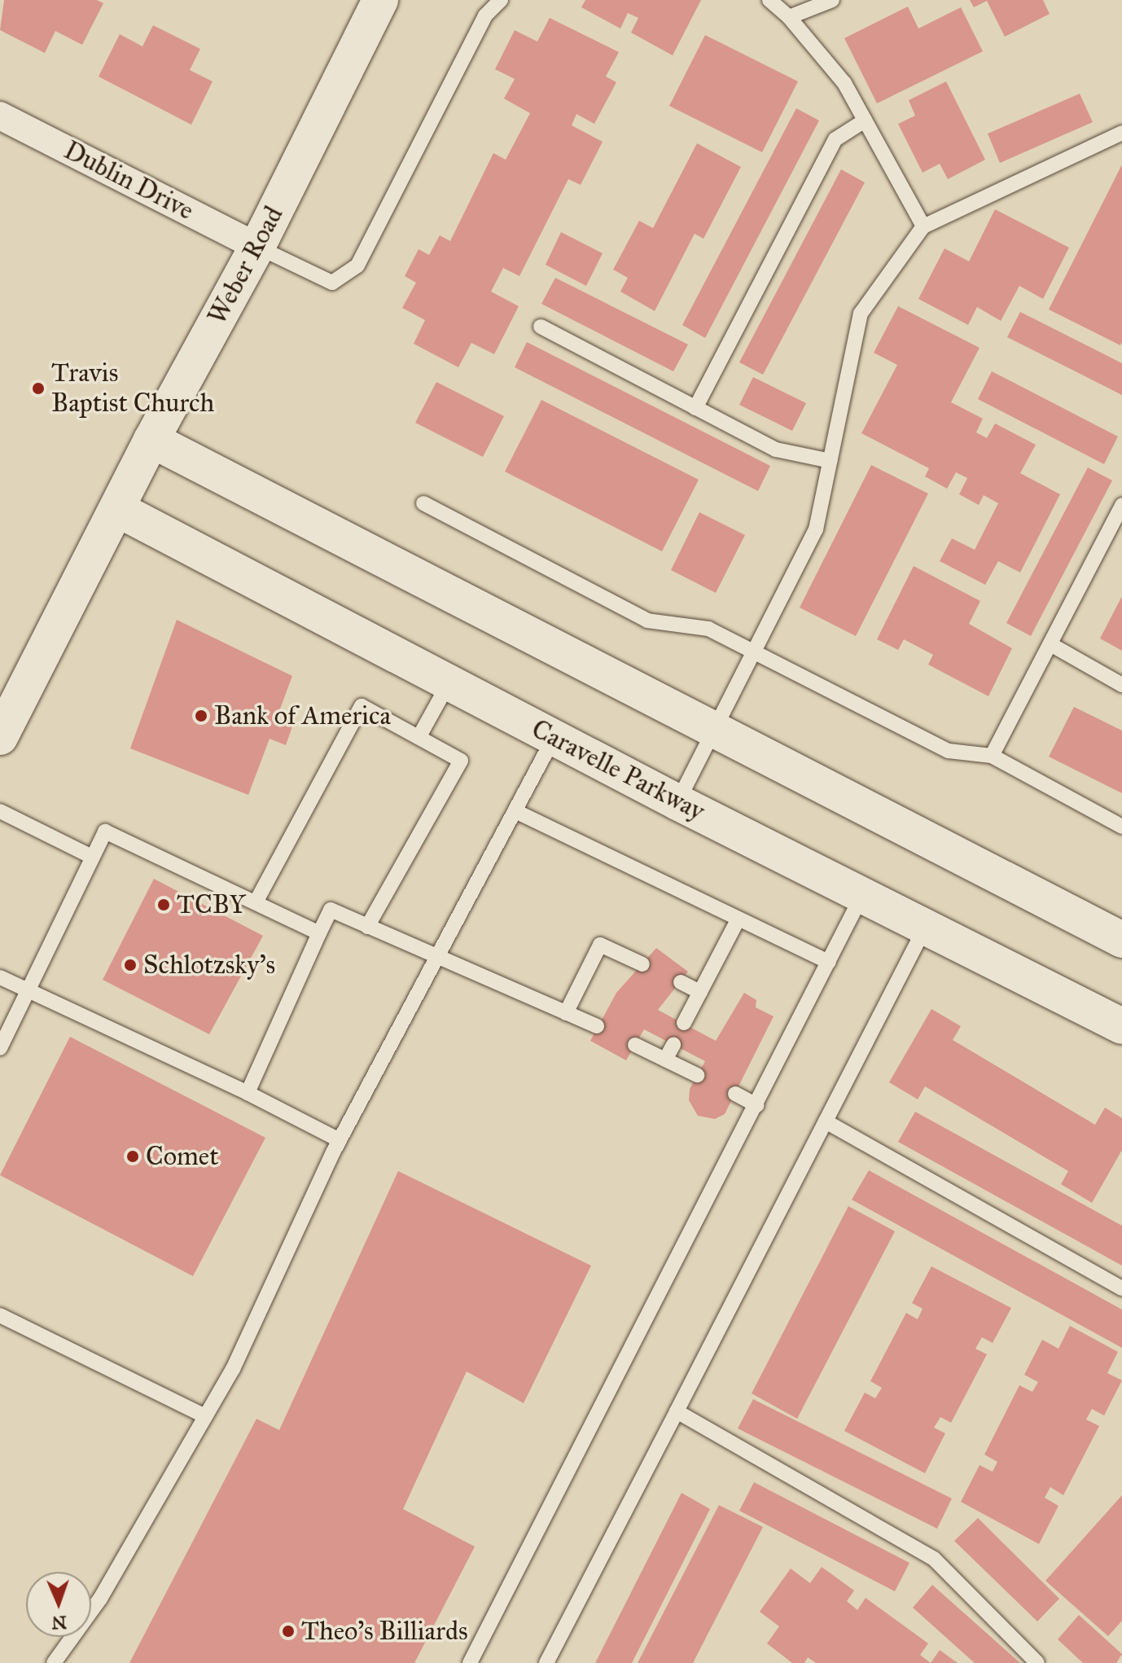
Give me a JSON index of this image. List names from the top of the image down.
{
  "streets": {
    "street": ["Dublin Drive", "Weber Road", "Caravelle Parkway"]
  },
  "crossings": [
    ["Dublin Drive", "Weber Road"],
    ["Weber Road", "Caravelle Parkway"]
  ],
  "places": [
    "Travis Baptist Church",
    "Bank of America",
    "TCBY",
    "Schlotzsky's",
    "Comet",
    "Theo's Billiards"
  ],
  "north": "bottom"
}
